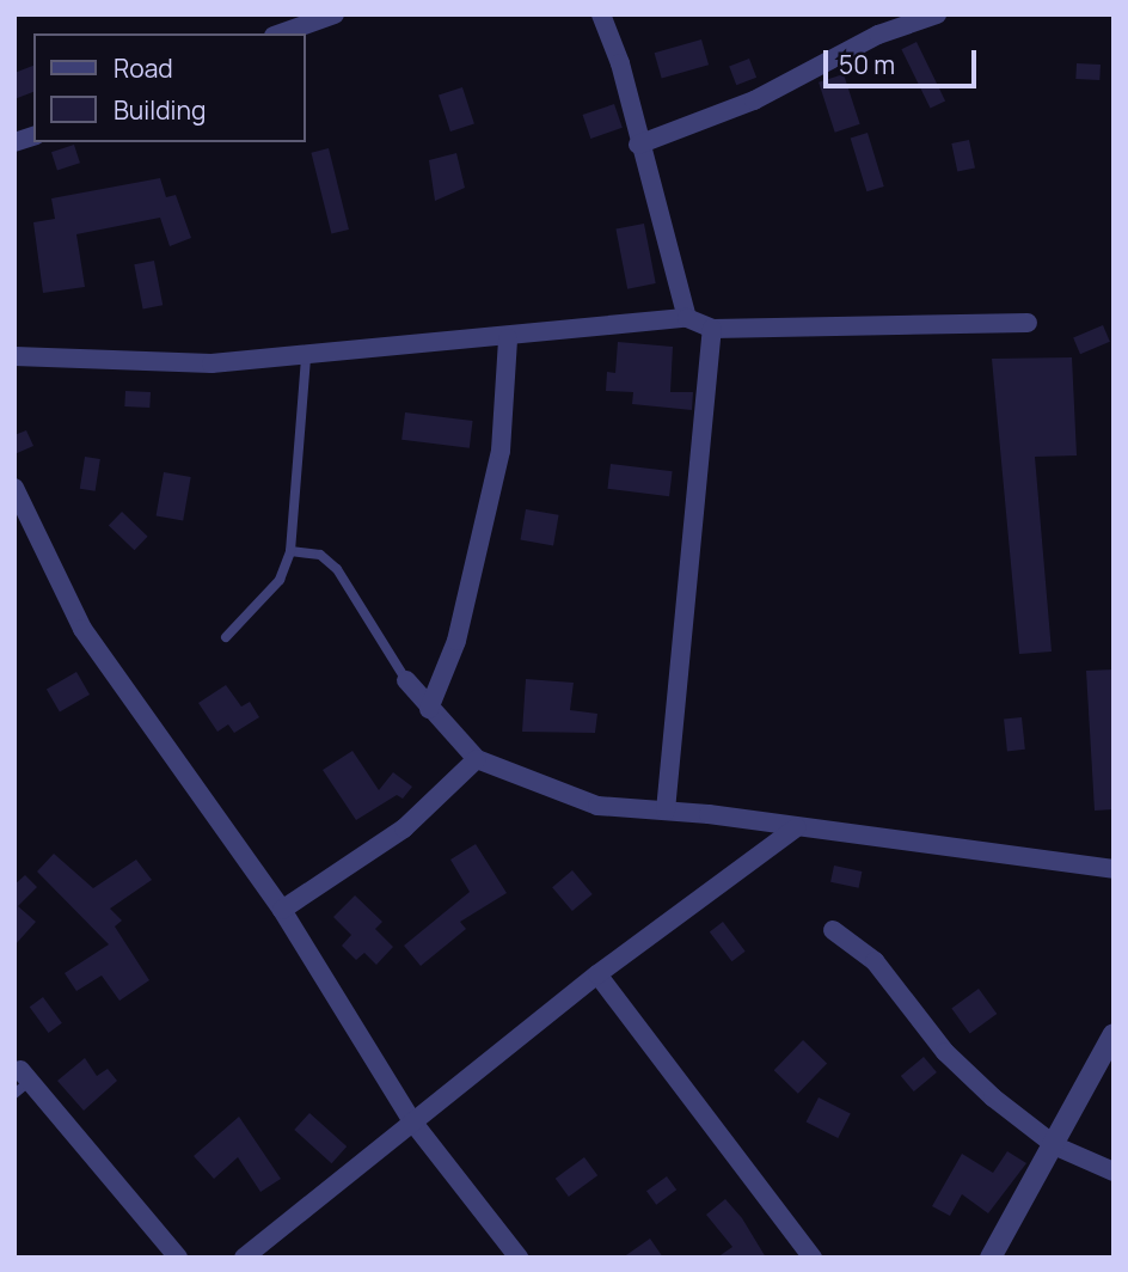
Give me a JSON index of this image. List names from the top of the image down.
{
  "legend": ["Road", "Building"],
  "scale_bar": "50 m"
}
